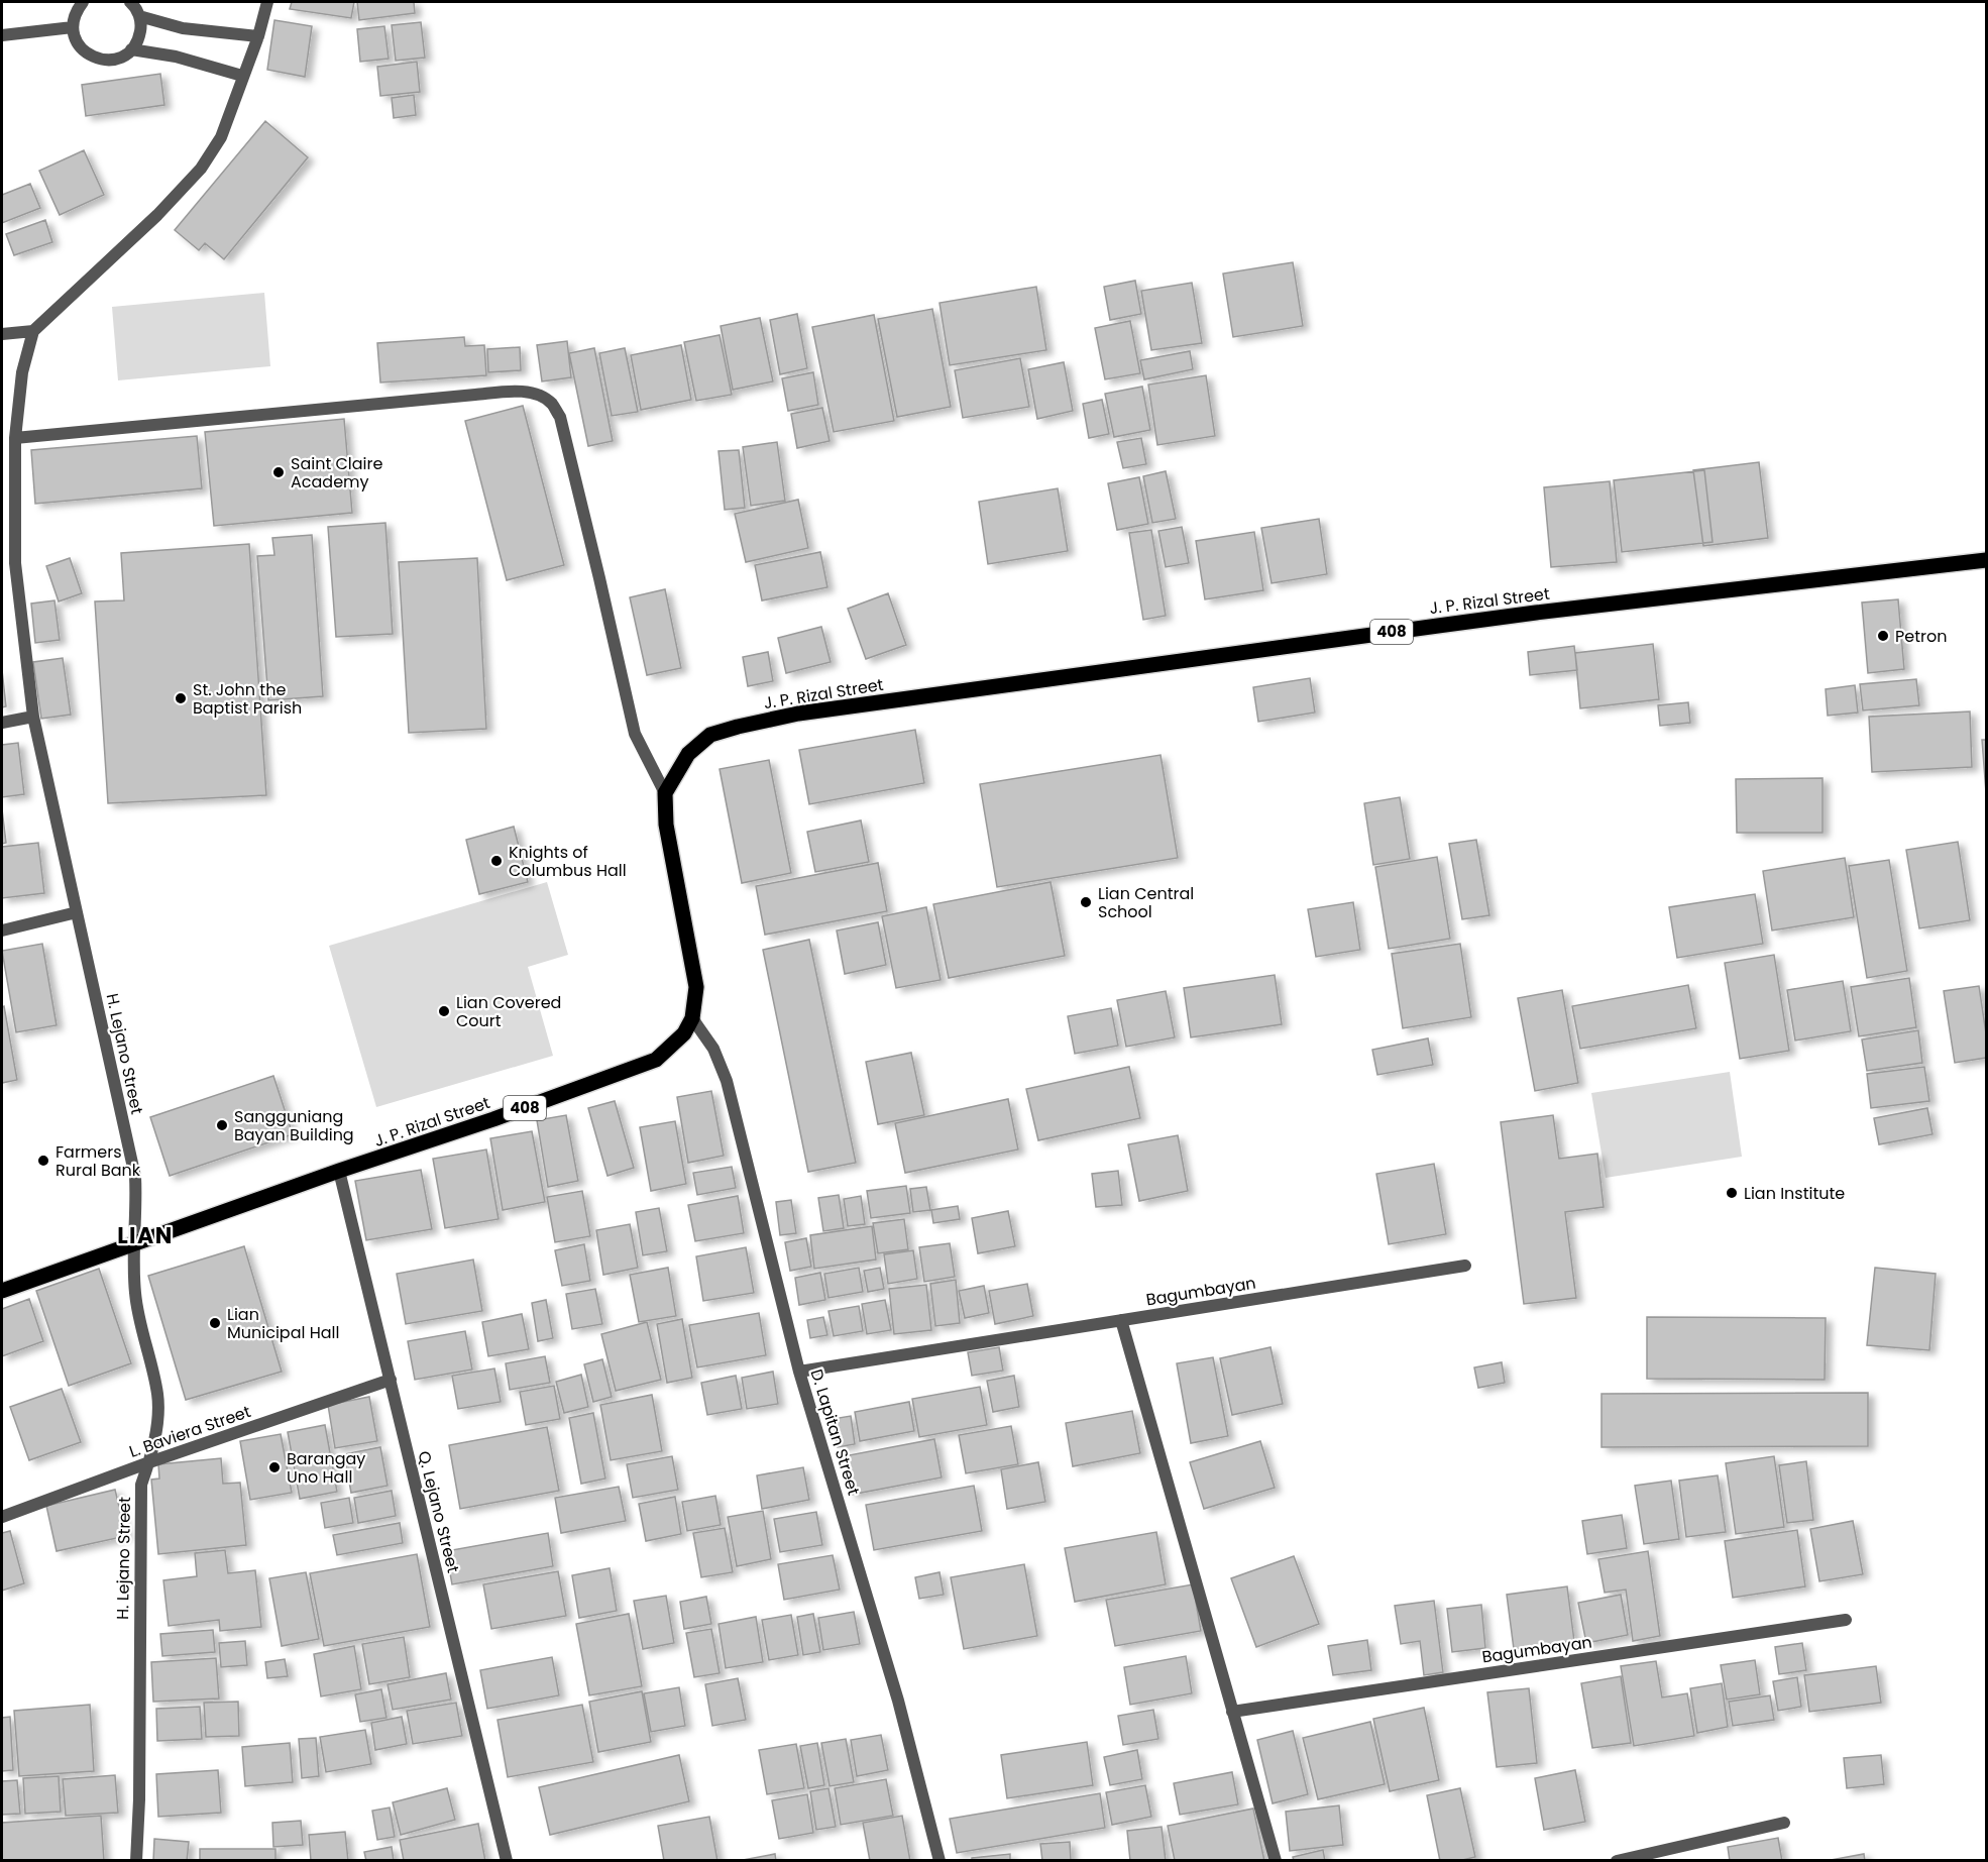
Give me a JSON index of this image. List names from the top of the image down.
{
  "streets": {
    "main road": ["J. P. Rizal Street", "408"],
    "street": [
      "H. Lejano Street",
      "Bagumbayan",
      "L. Baviera Street",
      "D. Lapitan Street",
      "Q. Lejano Street"
    ]
  },
  "crossings": [
    ["J. P. Rizal Street", "H. Lejano Street"],
    ["J. P. Rizal Street", "D. Lapitan Street"],
    ["J. P. Rizal Street", "Q. Lejano Street"],
    ["H. Lejano Street", "L. Baviera Street"],
    ["Bagumbayan", "D. Lapitan Street"],
    ["L. Baviera Street", "Q. Lejano Street"]
  ],
  "districts": ["LIAN"],
  "places": [
    "Saint Claire Academy",
    "Petron",
    "St. John the Baptist Parish",
    "Knights of Columbus Hall",
    "Lian Central School",
    "Lian Covered Court",
    "Sangguniang Bayan Building",
    "Farmers Rural Bank",
    "Lian Institute",
    "Lian Municipal Hall",
    "Barangay Uno Hall"
  ]
}
